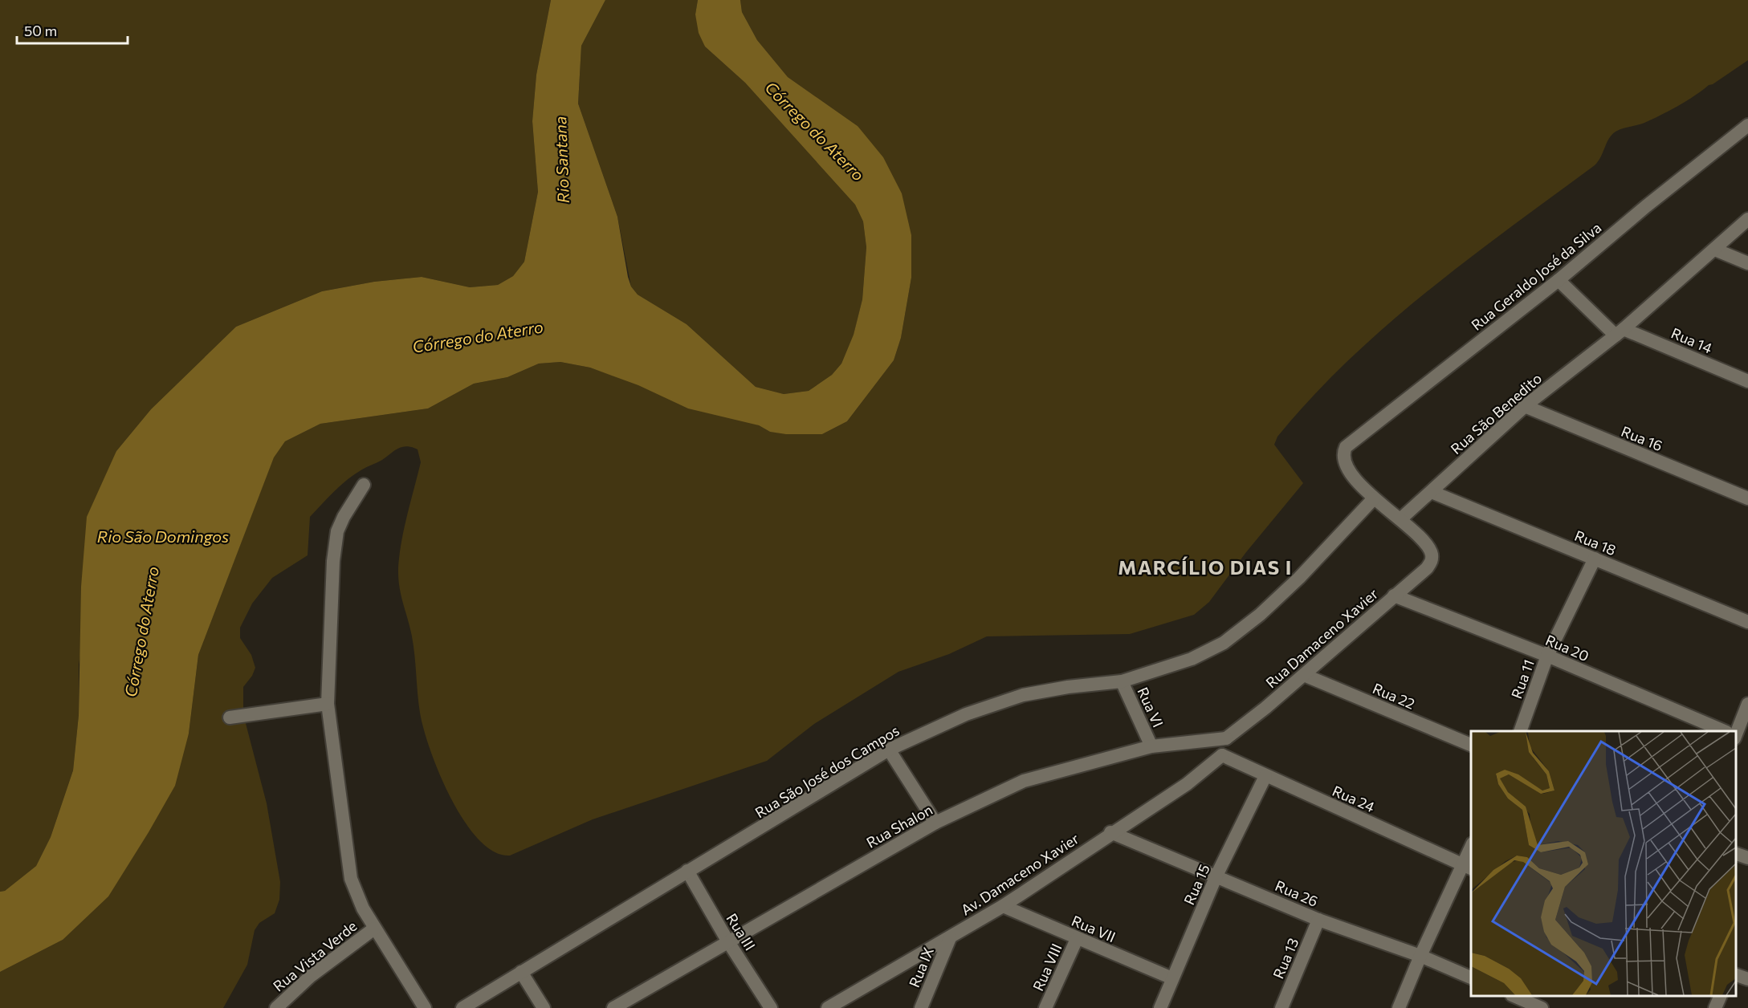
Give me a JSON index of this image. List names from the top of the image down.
{
  "streets": {
    "street": [
      "Rua Geraldo José da Silva",
      "Rua 14",
      "Rua São Benedito",
      "Rua 16",
      "Rua 18",
      "Rua Damaceno Xavier",
      "Rua 20",
      "Rua 11",
      "Rua 22",
      "Rua VI",
      "Rua São José dos Campos",
      "Rua 24",
      "Rua Shalon",
      "Av. Damaceno Xavier",
      "Rua 15",
      "Rua 26",
      "Rua VII",
      "Rua III",
      "Rua Vista Verde",
      "Rua 13",
      "Rua IX",
      "Rua VIII"
    ]
  },
  "crossings": [
    ["Rua Geraldo José da Silva", "Rua São José dos Campos"],
    ["Rua 14", "Rua São Benedito"],
    ["Rua São Benedito", "Rua 16"],
    ["Rua São Benedito", "Rua 18"],
    ["Rua São Benedito", "Rua Damaceno Xavier"],
    ["Rua 18", "Rua 11"],
    ["Rua Damaceno Xavier", "Rua 20"],
    ["Rua Damaceno Xavier", "Rua 22"],
    ["Rua Damaceno Xavier", "Rua Shalon"],
    ["Rua 20", "Rua 11"],
    ["Rua VI", "Rua São José dos Campos"],
    ["Rua VI", "Rua Shalon"],
    ["Rua São José dos Campos", "Rua III"],
    ["Rua 24", "Av. Damaceno Xavier"],
    ["Rua 24", "Rua 15"],
    ["Rua Shalon", "Rua III"],
    ["Av. Damaceno Xavier", "Rua 26"],
    ["Av. Damaceno Xavier", "Rua VII"],
    ["Av. Damaceno Xavier", "Rua IX"],
    ["Rua 15", "Rua 26"],
    ["Rua 15", "Rua VII"],
    ["Rua 26", "Rua 13"],
    ["Rua VII", "Rua VIII"]
  ],
  "districts": ["MARCÍLIO DIAS I"],
  "water": ["Córrego do Aterro", "Rio Santana", "Rio São Domingos"],
  "scale_bar": "50 m"
}
